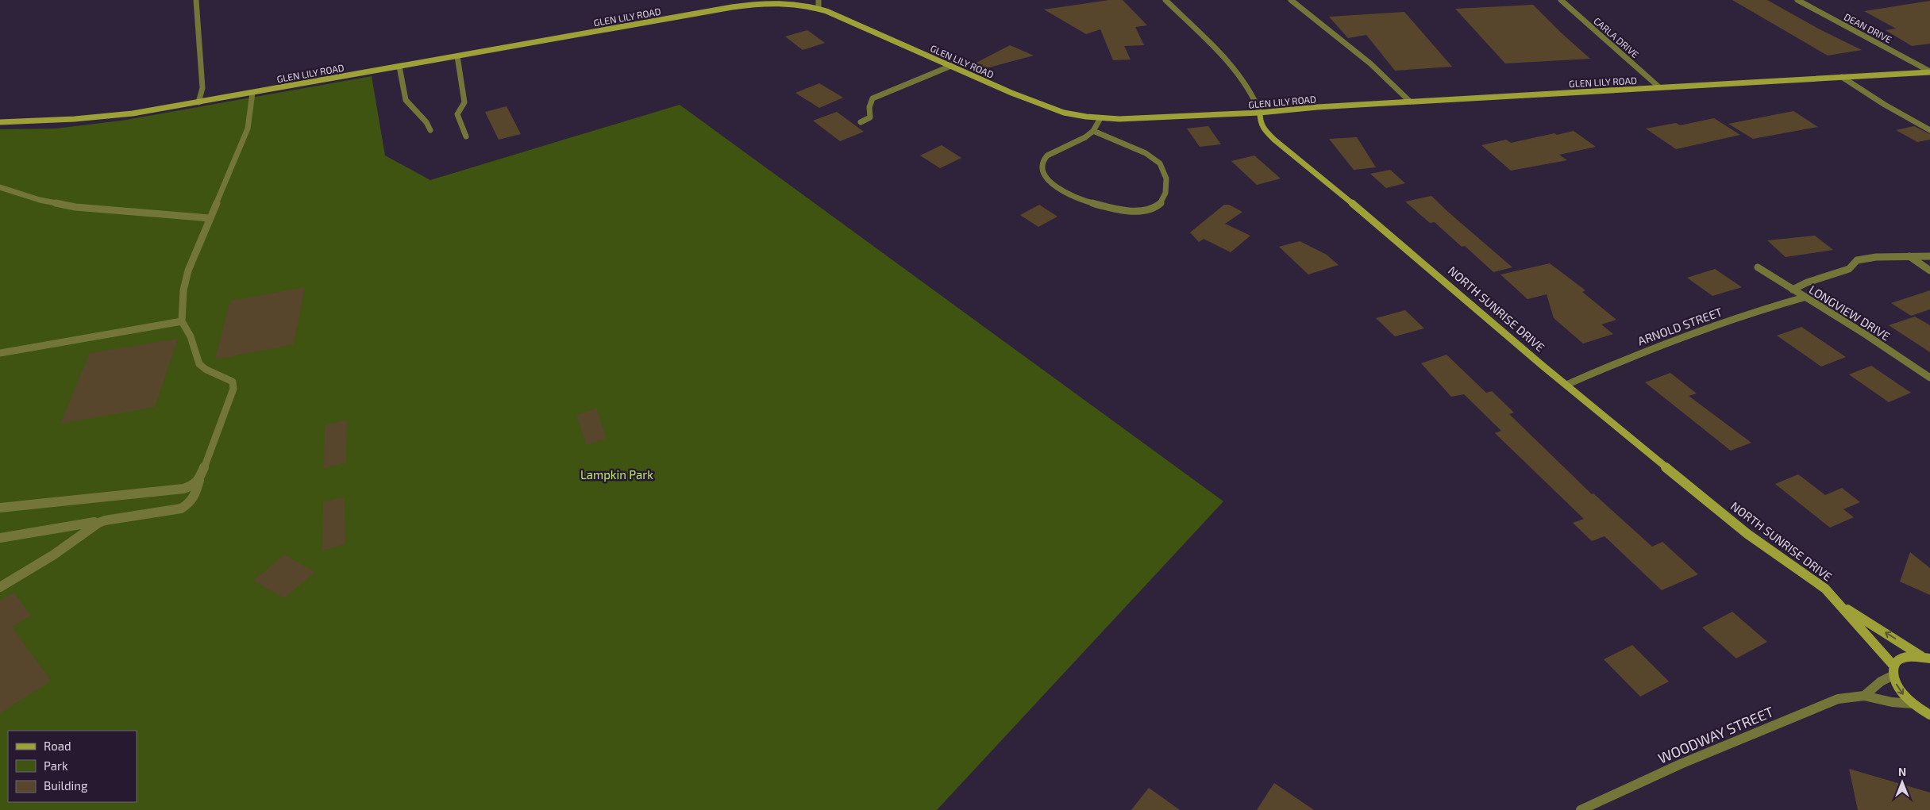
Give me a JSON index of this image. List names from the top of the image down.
{
  "streets": {
    "street": [
      "GLEN LILY ROAD",
      "DEAN DRIVE",
      "CARLA DRIVE",
      "NORTH SUNRISE DRIVE",
      "LONGVIEW DRIVE",
      "ARNOLD STREET",
      "WOODWAY STREET"
    ]
  },
  "crossings": [
    ["GLEN LILY ROAD", "DEAN DRIVE"],
    ["GLEN LILY ROAD", "CARLA DRIVE"],
    ["GLEN LILY ROAD", "NORTH SUNRISE DRIVE"],
    ["NORTH SUNRISE DRIVE", "ARNOLD STREET"],
    ["NORTH SUNRISE DRIVE", "WOODWAY STREET"],
    ["LONGVIEW DRIVE", "ARNOLD STREET"]
  ],
  "parks": ["Lampkin Park"],
  "legend": ["Road", "Park", "Building"],
  "north": "top"
}
